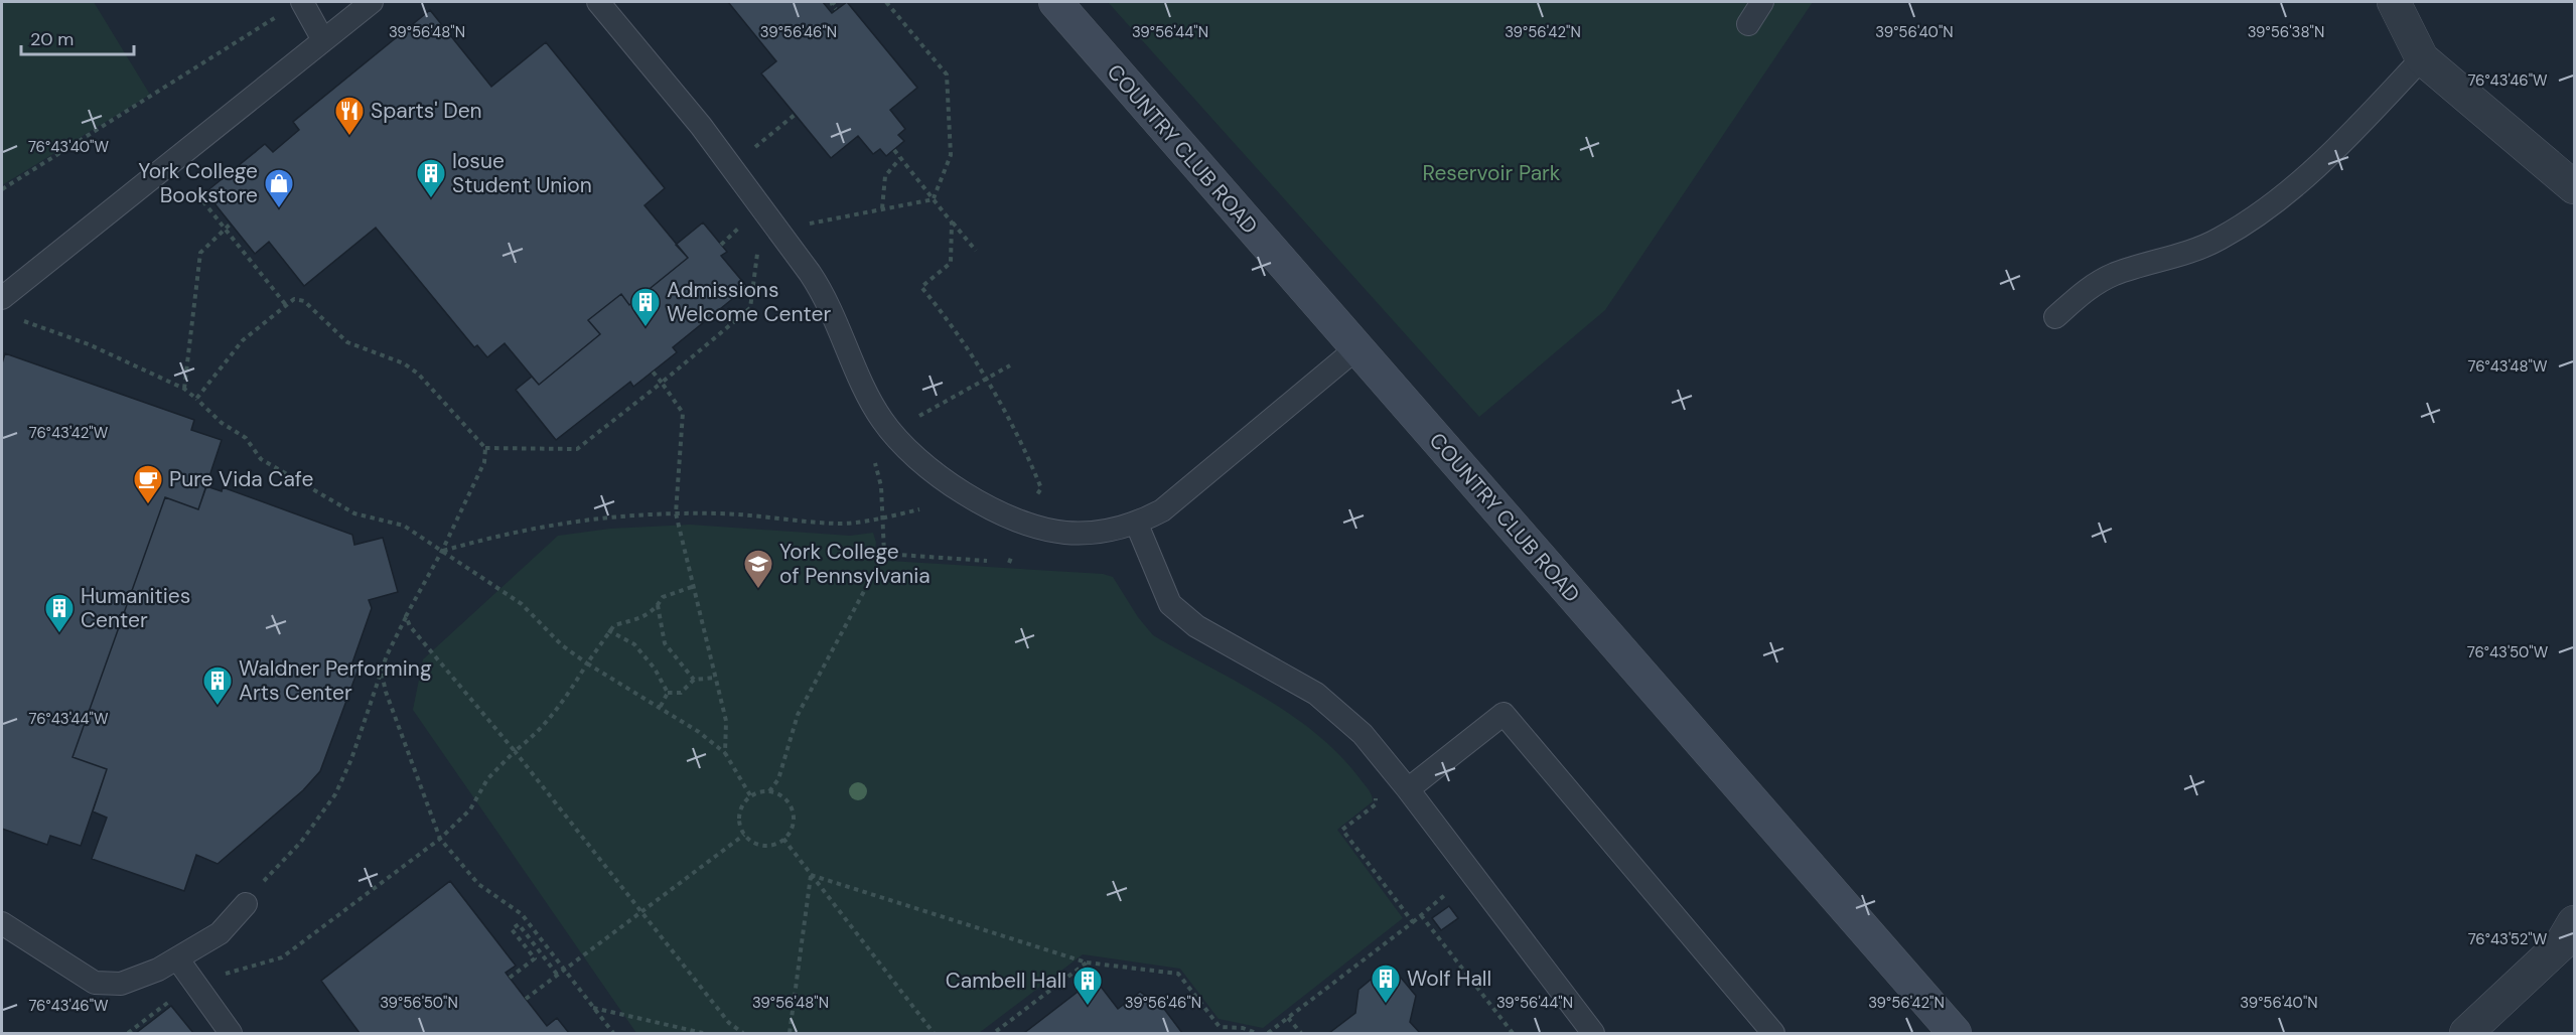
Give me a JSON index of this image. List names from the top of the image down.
{
  "streets": {
    "main road": ["COUNTRY CLUB ROAD"]
  },
  "parks": ["Reservoir Park"],
  "places": {
    "restaurant": ["Sparts' Den"],
    "building": [
      "Iosue Student Union",
      "Admissions Welcome Center",
      "Humanities Center",
      "Waldner Performing Arts Center",
      "Wolf Hall",
      "Cambell Hall"
    ],
    "shop": ["York College Bookstore"],
    "cafe": ["Pure Vida Cafe"],
    "school or university": ["York College of Pennsylvania"]
  },
  "scale_bar": "20 m",
  "coordinates": [
    "39°56'48\"N",
    "39°56'46\"N",
    "39°56'44\"N",
    "39°56'42\"N",
    "39°56'40\"N",
    "39°56'38\"N",
    "76°43'46\"W",
    "76°43'40\"W",
    "76°43'48\"W",
    "76°43'42\"W",
    "76°43'50\"W",
    "76°43'44\"W",
    "76°43'52\"W",
    "39°56'50\"N"
  ]
}
